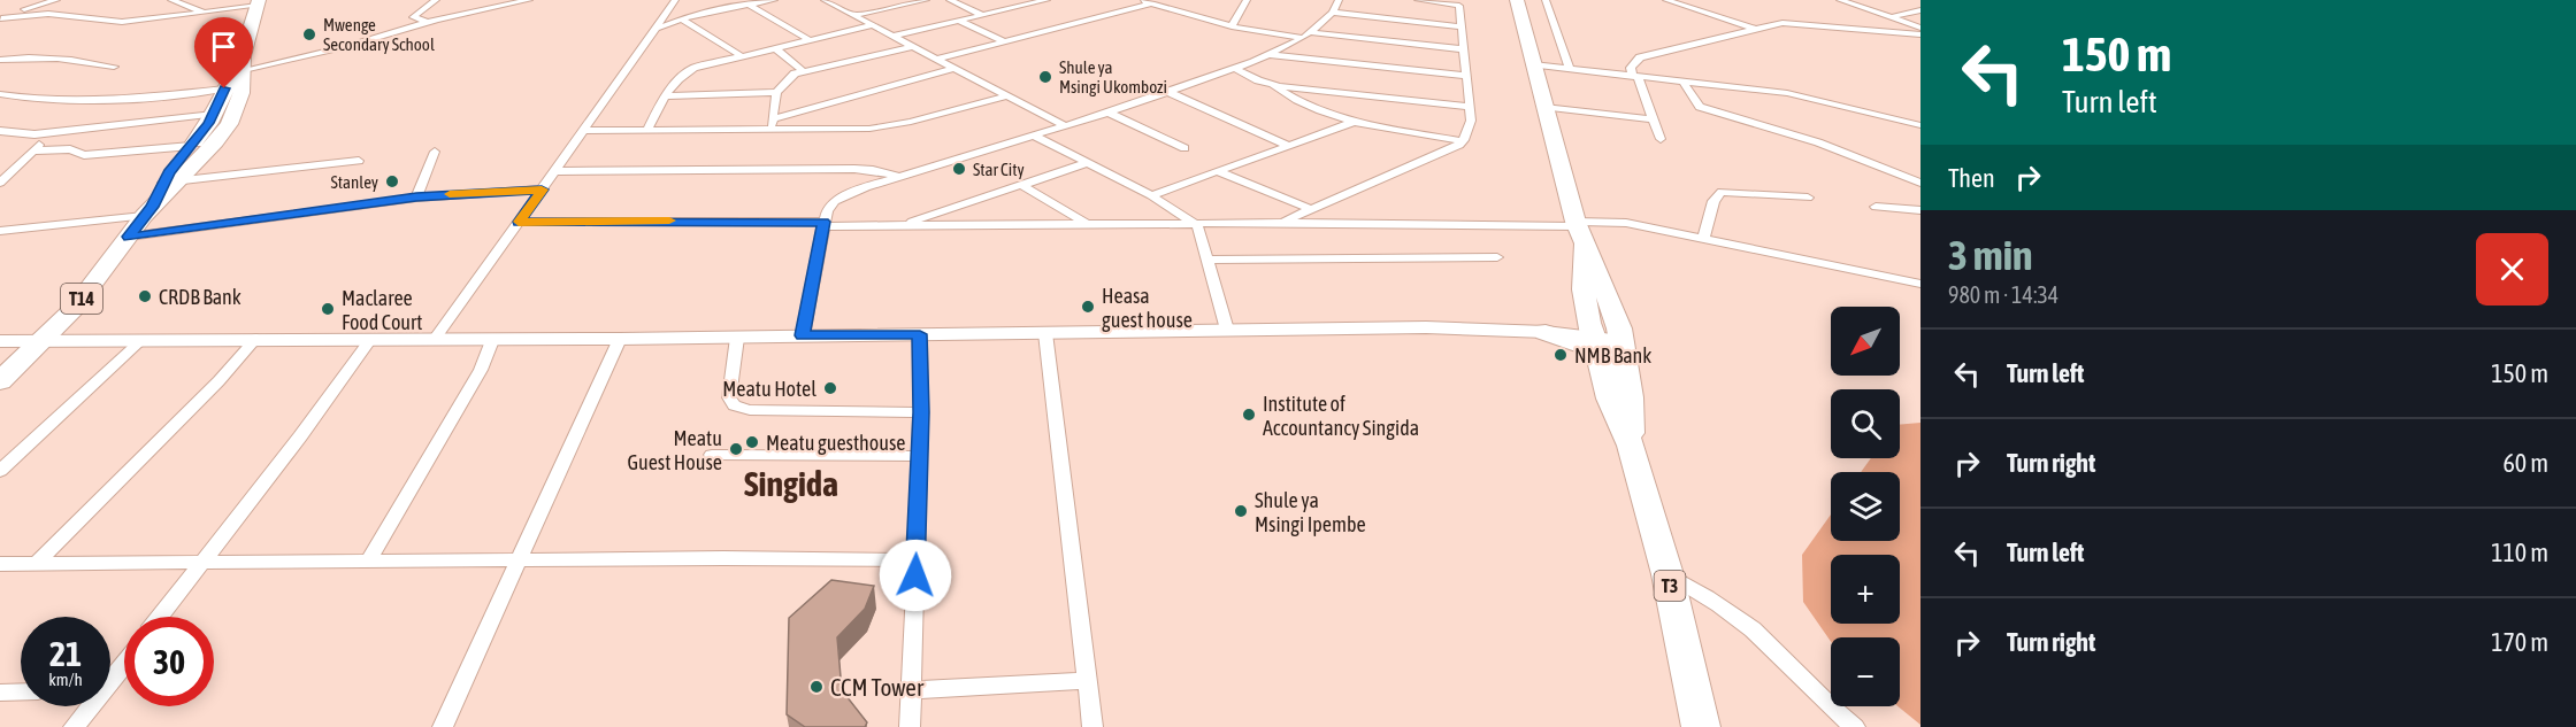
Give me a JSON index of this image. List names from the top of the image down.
{
  "streets": {
    "highway": ["T14", "T3"]
  },
  "districts": ["Singida"],
  "places": [
    "Mwenge Secondary School",
    "Shule ya Msingi Ukombozi",
    "Star City",
    "Stanley",
    "CRDB Bank",
    "Heasa guest house",
    "Maclaree Food Court",
    "NMB Bank",
    "Meatu Hotel",
    "Institute of Accountancy Singida",
    "Meatu guesthouse",
    "Meatu Guest House",
    "Shule ya Msingi Ipembe",
    "CCM Tower"
  ],
  "north": "bottom left",
  "page": {
    "turn": ["150 m", "Turn left"],
    "then": "Then",
    "heading": ["3 min", "980 m · 14:34"],
    "map_buttons": ["+", "−"],
    "list": [
      {
        "name": "Turn left",
        "value": "150 m"
      },
      {
        "name": "Turn right",
        "value": "60 m"
      },
      {
        "name": "Turn left",
        "value": "110 m"
      },
      {
        "name": "Turn right",
        "value": "170 m"
      }
    ],
    "speed": "21 km/h",
    "limit": "30"
  }
}
